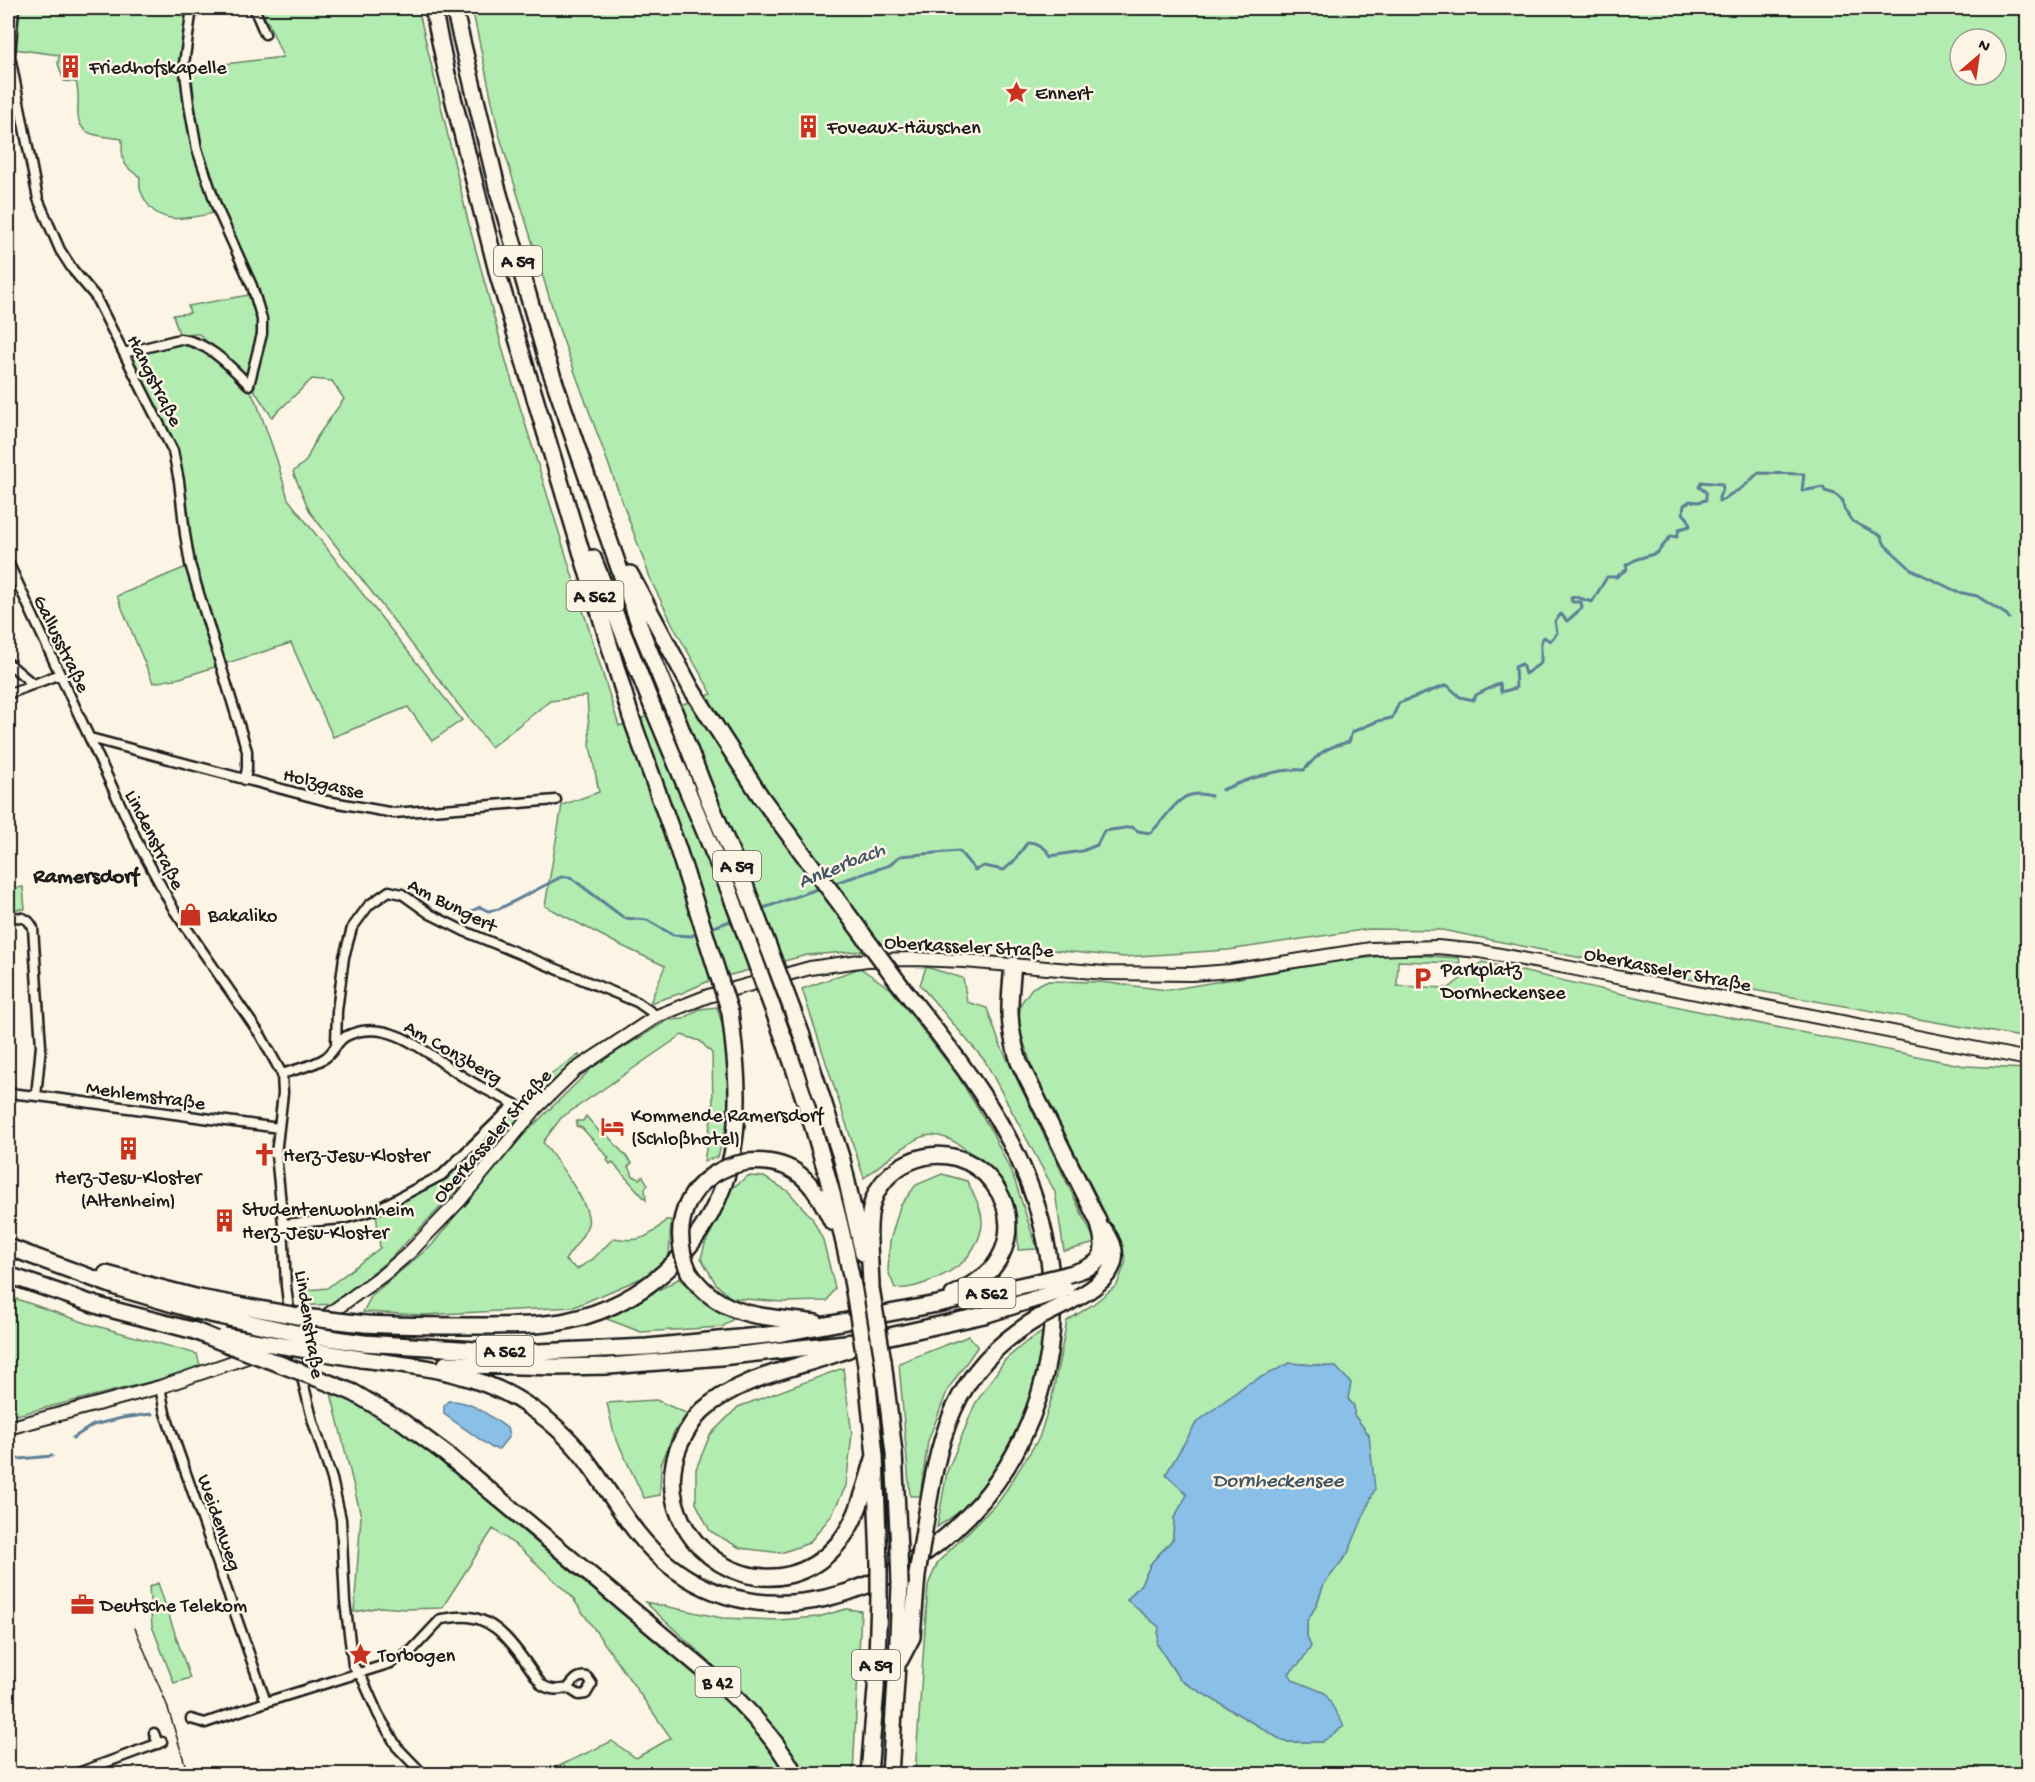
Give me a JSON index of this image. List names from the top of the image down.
{
  "streets": {
    "highway": ["A 59", "A 562", "B 42"],
    "street": [
      "Hangstraße",
      "Gallusstraße",
      "Holzgasse",
      "Lindenstraße",
      "Am Bungert",
      "Oberkasseler Straße",
      "Am Conzberg",
      "Mehlemstraße",
      "Weidenweg"
    ]
  },
  "crossings": [
    ["A 59", "A 562"],
    ["Hangstraße", "Holzgasse"],
    ["Gallusstraße", "Holzgasse"],
    ["Gallusstraße", "Lindenstraße"],
    ["Holzgasse", "Lindenstraße"],
    ["Lindenstraße", "Oberkasseler Straße"],
    ["Lindenstraße", "Am Conzberg"],
    ["Lindenstraße", "Mehlemstraße"],
    ["Am Bungert", "Oberkasseler Straße"],
    ["Am Bungert", "Am Conzberg"],
    ["Oberkasseler Straße", "Weidenweg"]
  ],
  "districts": ["Ramersdorf"],
  "water": ["Ankerbach", "Dornheckensee"],
  "places": {
    "building": [
      "Friedhofskapelle",
      "Foveaux-Häuschen",
      "Herz-Jesu-Kloster (Altenheim)",
      "Studentenwohnheim Herz-Jesu-Kloster"
    ],
    "place": ["Ennert", "Torbogen"],
    "shop": ["Bakaliko"],
    "parking": ["Parkplatz Dornheckensee"],
    "hotel": ["Kommende Ramersdorf (Schloßhotel)"],
    "church": ["Herz-Jesu-Kloster"],
    "office": ["Deutsche Telekom"]
  },
  "north": "top right"
}
